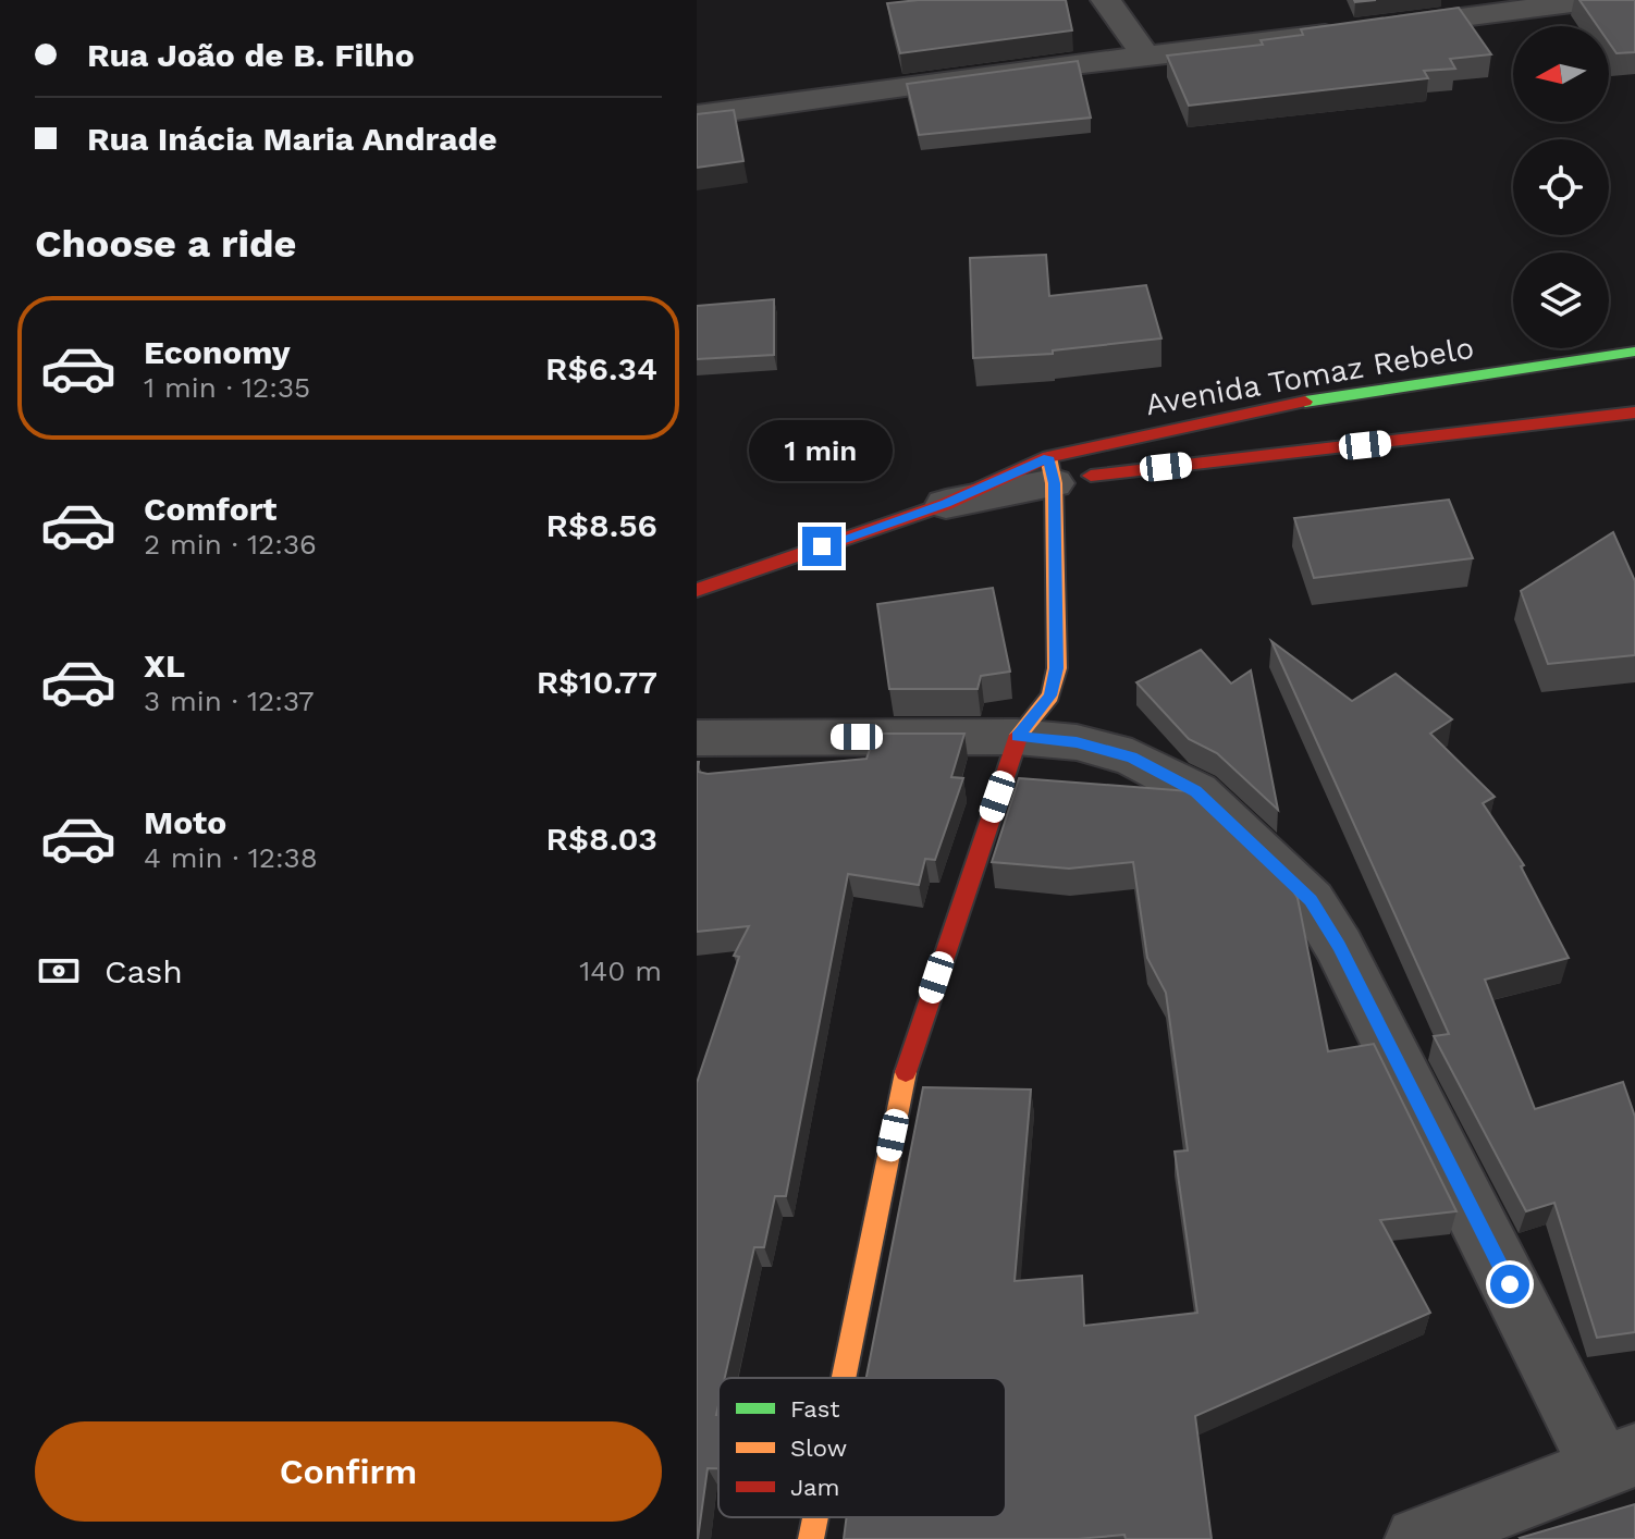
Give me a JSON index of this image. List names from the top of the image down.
{
  "streets": {
    "street": ["Avenida Tomaz Rebelo"]
  },
  "legend": ["Fast", "Slow", "Jam"],
  "north": "left",
  "page": {
    "banner": ["Rua João de B. Filho", "Rua Inácia Maria Andrade"],
    "heading": "Choose a ride",
    "list": [
      {
        "name": "Economy",
        "note": "1 min · 12:35",
        "value": "R$6.34"
      },
      {
        "name": "Comfort",
        "note": "2 min · 12:36",
        "value": "R$8.56"
      },
      {
        "name": "XL",
        "note": "3 min · 12:37",
        "value": "R$10.77"
      },
      {
        "name": "Moto",
        "note": "4 min · 12:38",
        "value": "R$8.03"
      }
    ],
    "bubble": "1 min",
    "pay": ["Cash", "140 m"],
    "buttons": "Confirm"
  }
}
